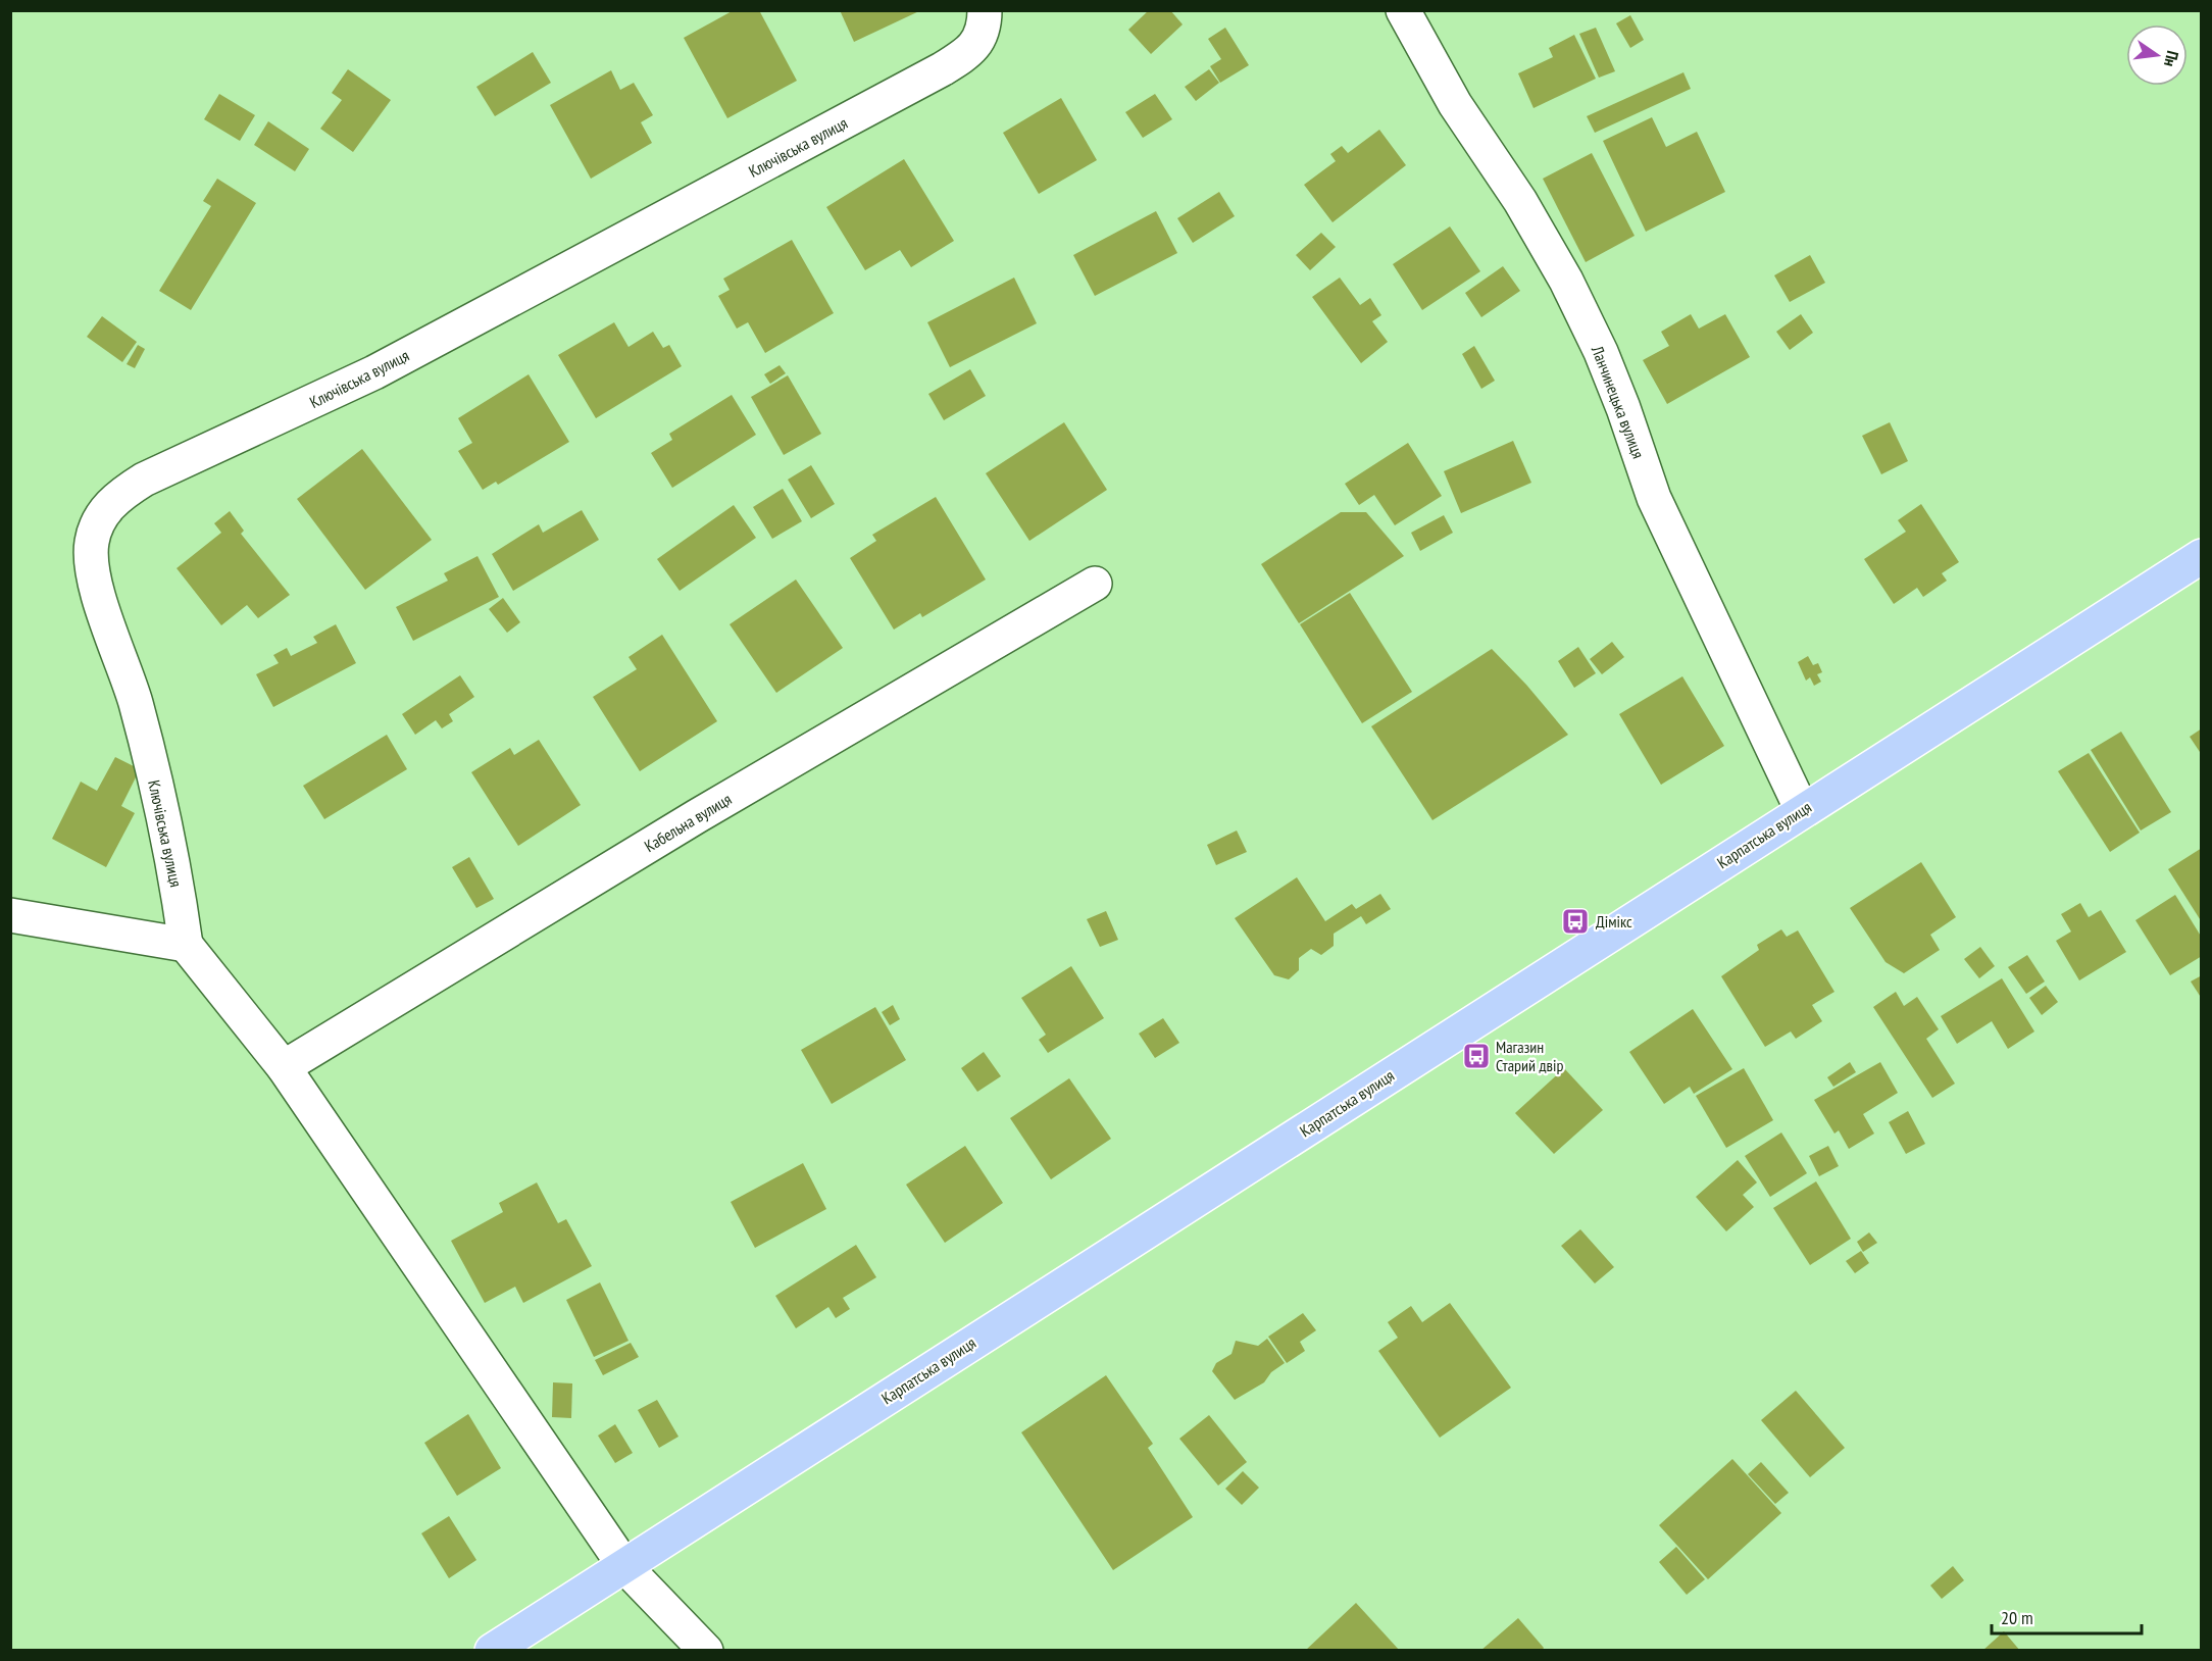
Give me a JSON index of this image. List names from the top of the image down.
{
  "streets": {
    "main road": ["Карпатська вулиця"],
    "street": ["Ключівська вулиця", "Ланчинецька вулиця", "Кабельна вулиця"]
  },
  "crossings": [
    ["Ланчинецька вулиця", "Карпатська вулиця"]
  ],
  "places": {
    "bus stop": ["Дімікс", "Магазин Старий двір"]
  },
  "scale_bar": "20 m",
  "north": "right"
}
